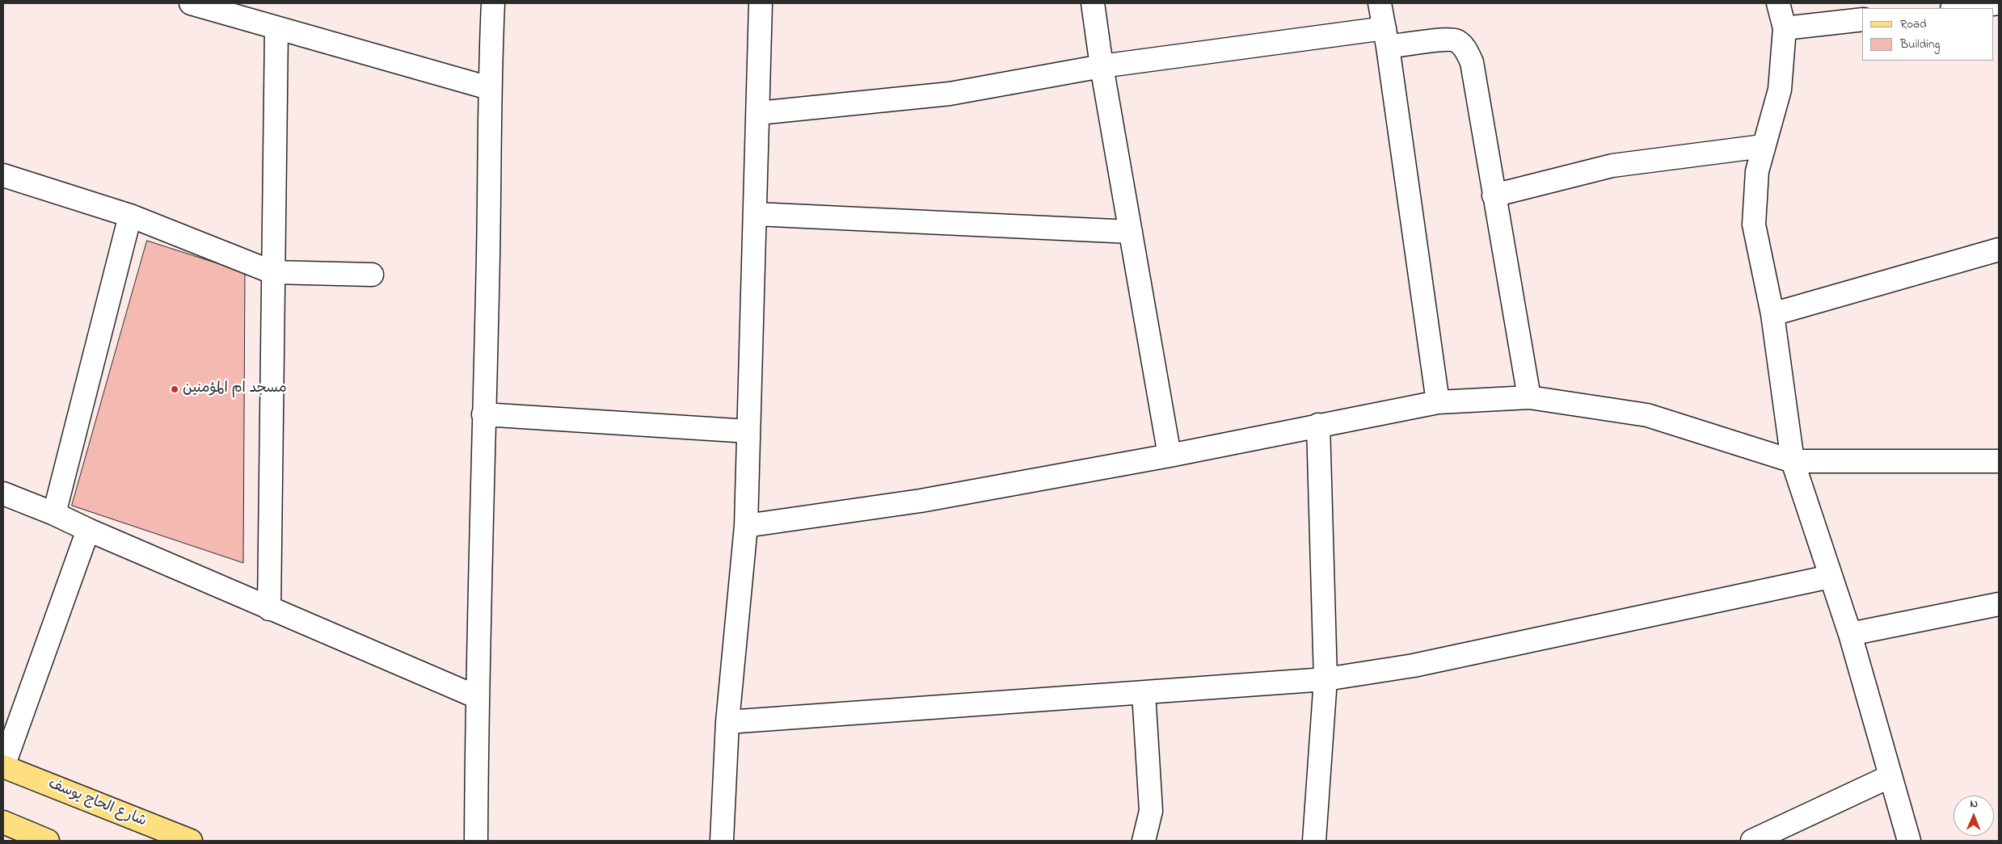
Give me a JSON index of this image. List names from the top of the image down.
{
  "streets": {
    "main road": ["شارع الحاج يوسف"]
  },
  "places": ["مسجد ام المؤمنين"],
  "legend": ["Road", "Building"],
  "north": "top"
}
